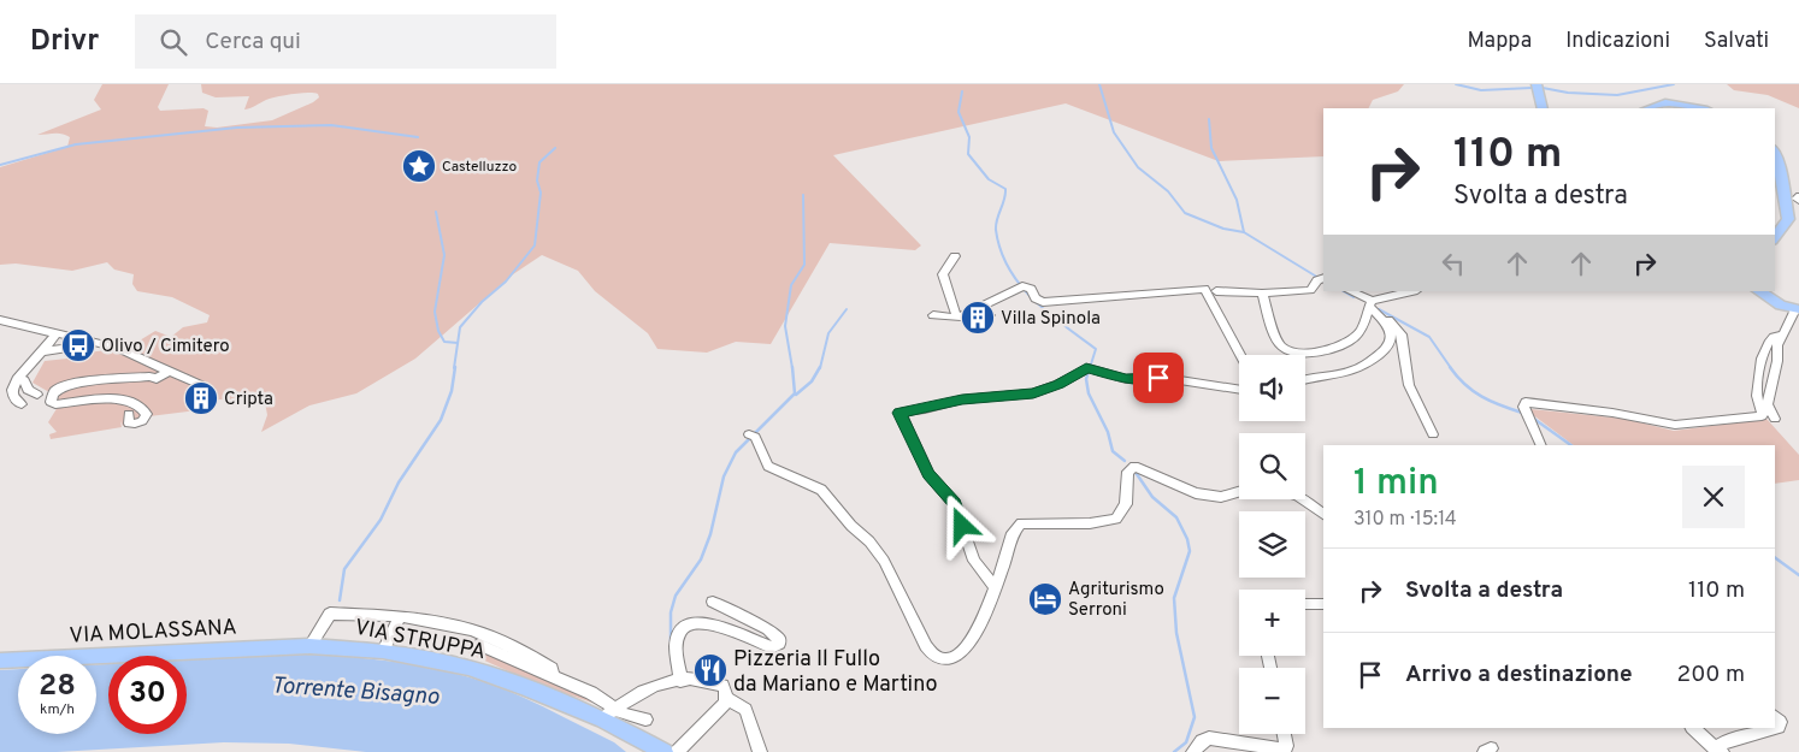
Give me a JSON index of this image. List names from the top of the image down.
{
  "streets": {
    "main road": ["VIA MOLASSANA", "VIA STRUPPA"]
  },
  "crossings": [
    ["VIA MOLASSANA", "VIA STRUPPA"]
  ],
  "water": ["Torrente Bisagno"],
  "places": {
    "place": ["Castelluzzo"],
    "building": ["Villa Spinola", "Cripta"],
    "bus stop": ["Olivo / Cimitero"],
    "hotel": ["Agriturismo Serroni"],
    "restaurant": ["Pizzeria Il Fullo da Mariano e Martino"]
  },
  "page": {
    "header": "Drivr",
    "search": "Cerca qui",
    "nav": ["Mappa", "Indicazioni", "Salvati"],
    "turn": ["110 m", "Svolta a destra"],
    "map_buttons": ["+", "−"],
    "heading": ["1 min", "310 m · 15:14"],
    "list": [
      {
        "name": "Svolta a destra",
        "value": "110 m"
      },
      {
        "name": "Arrivo a destinazione",
        "value": "200 m"
      }
    ],
    "speed": "28 km/h",
    "limit": "30"
  }
}
